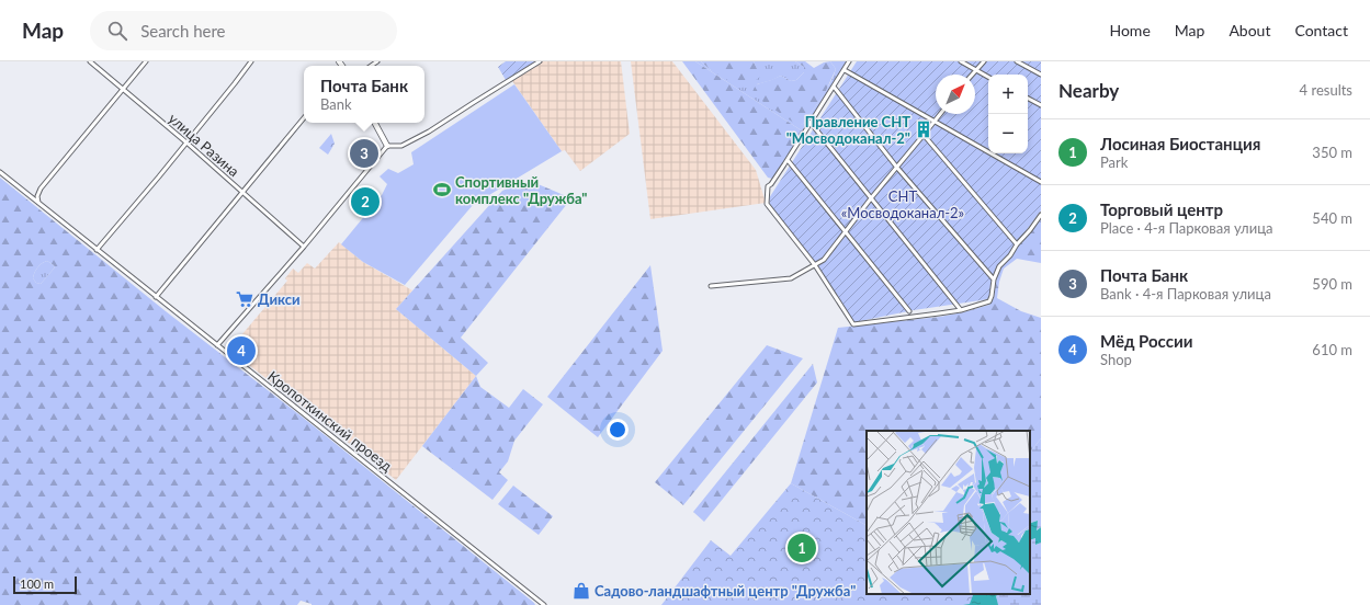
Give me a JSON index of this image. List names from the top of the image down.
{
  "streets": {
    "street": ["улица Разина", "Кропоткинский проезд"]
  },
  "parks": ["СНТ «Мосводоканал-2»"],
  "places": {
    "building": ["Правление СНТ \"Мосводоканал-2\""],
    "sports": ["Спортивный комплекс \"Дружба\""],
    "supermarket": ["Дикси"],
    "shop": ["Садово-ландшафтный центр \"Дружба\""]
  },
  "scale_bar": "100 m",
  "north": "top right",
  "page": {
    "header": "Map",
    "search": "Search here",
    "nav": [
      "Home",
      "Map",
      "About",
      "Contact"
    ],
    "heading": ["Nearby", "4 results"],
    "popup": ["Почта Банк", "Bank"],
    "map_buttons": ["+", "−"],
    "list": [
      {
        "mark": "1",
        "name": "Лосиная Биостанция",
        "note": "Park",
        "value": "350 m"
      },
      {
        "mark": "2",
        "name": "Торговый центр",
        "note": "Place · 4-я Парковая улица",
        "value": "540 m"
      },
      {
        "mark": "3",
        "name": "Почта Банк",
        "note": "Bank · 4-я Парковая улица",
        "value": "590 m"
      },
      {
        "mark": "4",
        "name": "Мёд России",
        "note": "Shop",
        "value": "610 m"
      }
    ],
    "pins": [
      "3",
      "2",
      "4",
      "1"
    ],
    "scale": "100 m"
  }
}
